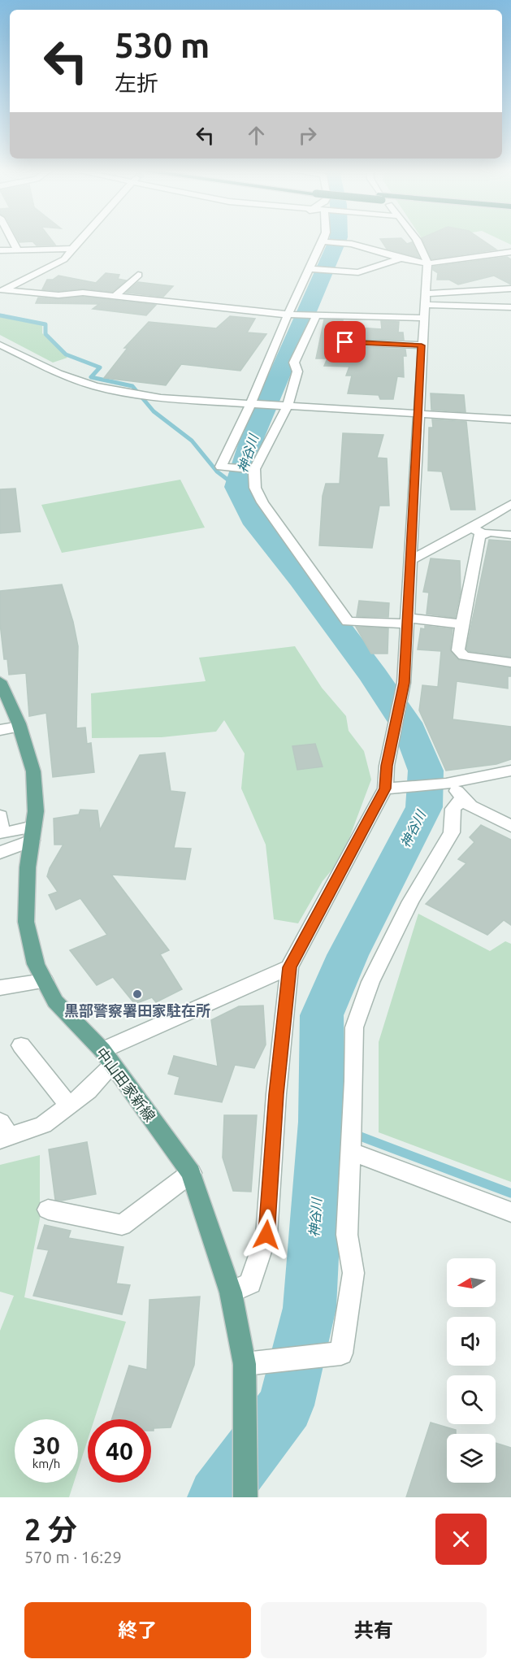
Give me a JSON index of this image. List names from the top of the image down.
{
  "streets": {
    "main road": ["中山田家新線"]
  },
  "water": ["神谷川"],
  "places": ["黒部警察署田家駐在所"],
  "north": "left",
  "page": {
    "turn": ["530 m", "左折"],
    "speed": "30 km/h",
    "limit": "40",
    "heading": ["2 分", "570 m · 16:29"],
    "buttons": ["終了", "共有"]
  }
}
